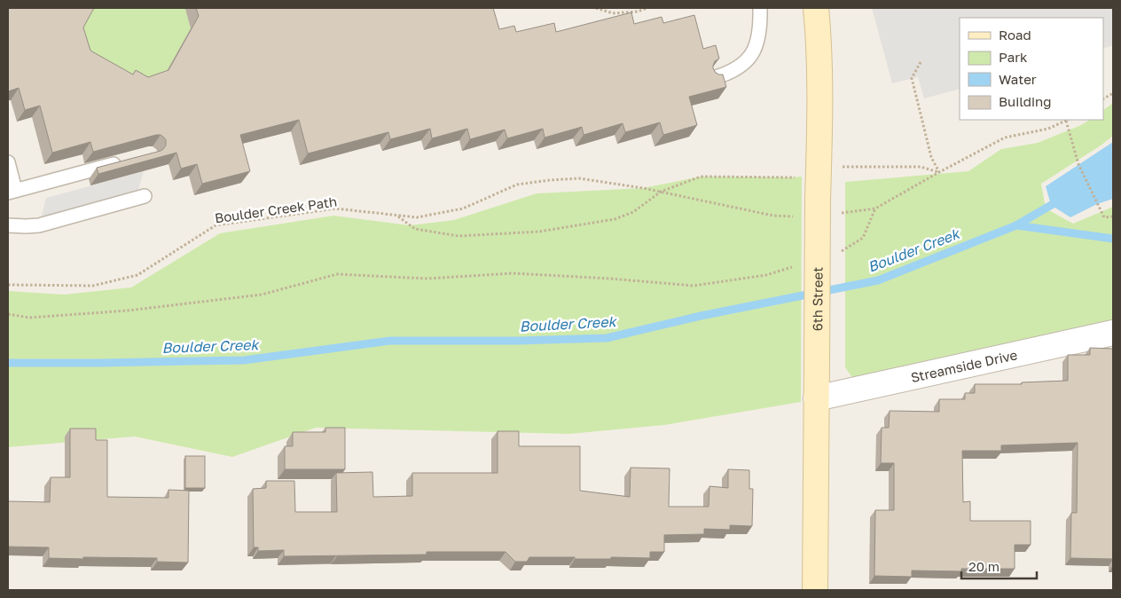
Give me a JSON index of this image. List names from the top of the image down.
{
  "streets": {
    "street": ["6th Street", "Streamside Drive"],
    "path": ["Boulder Creek Path"]
  },
  "crossings": [
    ["6th Street", "Streamside Drive"]
  ],
  "water": ["Boulder Creek"],
  "legend": [
    "Road",
    "Park",
    "Water",
    "Building"
  ],
  "scale_bar": "20 m"
}
